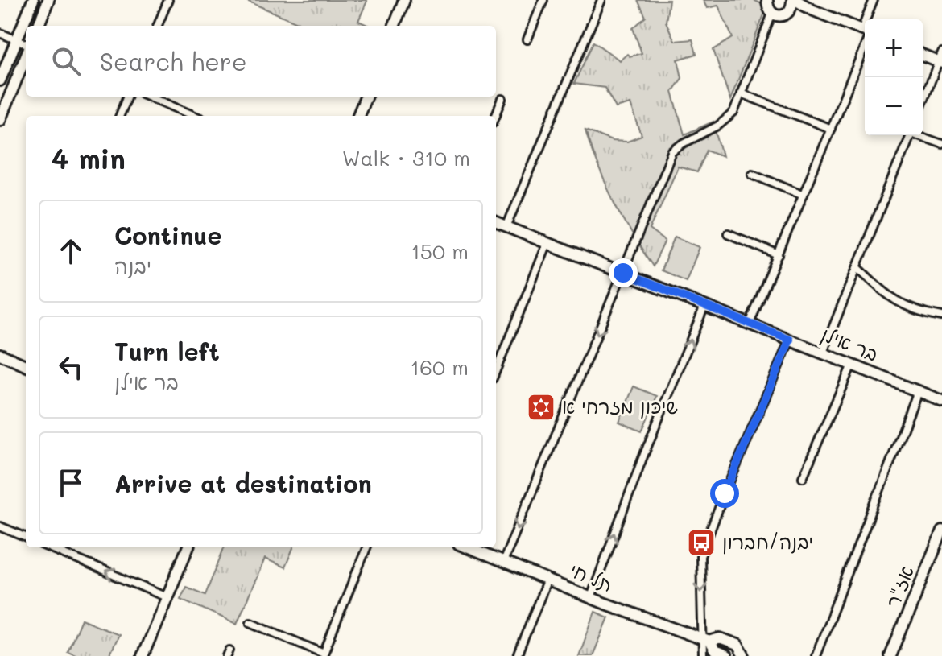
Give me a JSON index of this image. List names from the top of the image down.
{
  "streets": {
    "street": ["בר אילן", "תל חי", "אז\"ר"]
  },
  "places": {
    "synagogue": ["שיכון מזרחי א"],
    "bus stop": ["יבנה/חברון"]
  },
  "page": {
    "map_buttons": ["+", "−"],
    "search": "Search here",
    "heading": ["4 min", "Walk · 310 m"],
    "list": [
      ["Continue", "יבנה", "150 m"],
      ["Turn left", "בר אילן", "160 m"],
      "Arrive at destination"
    ]
  }
}
